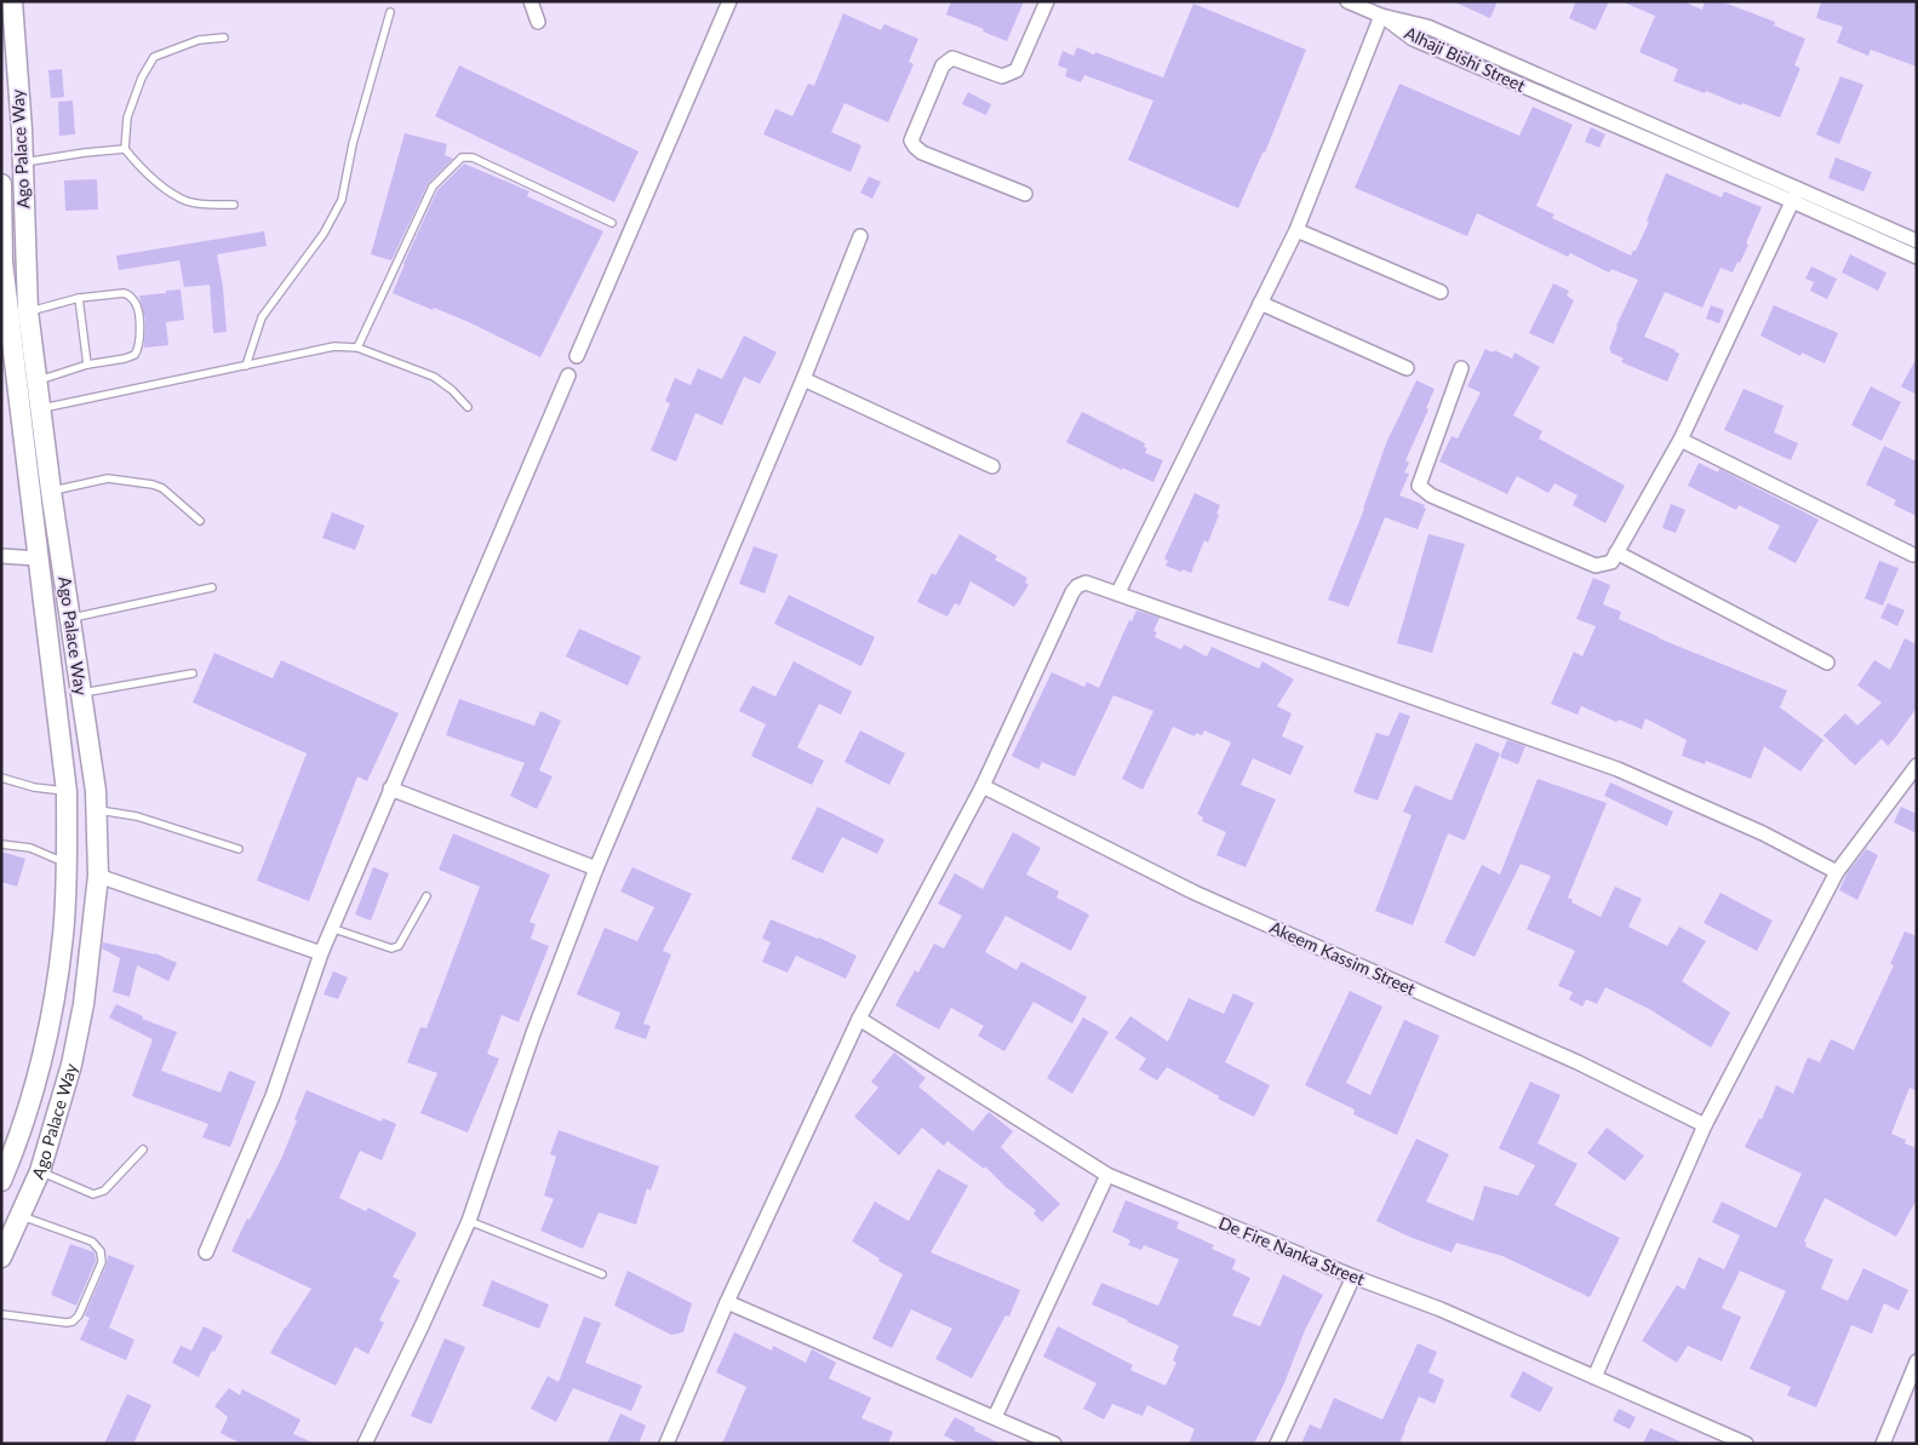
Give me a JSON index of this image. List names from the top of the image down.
{
  "streets": {
    "main road": ["Ago Palace Way"],
    "street": ["Alhaji Bishi Street", "Akeem Kassim Street", "De Fire Nanka Street"]
  }
}
